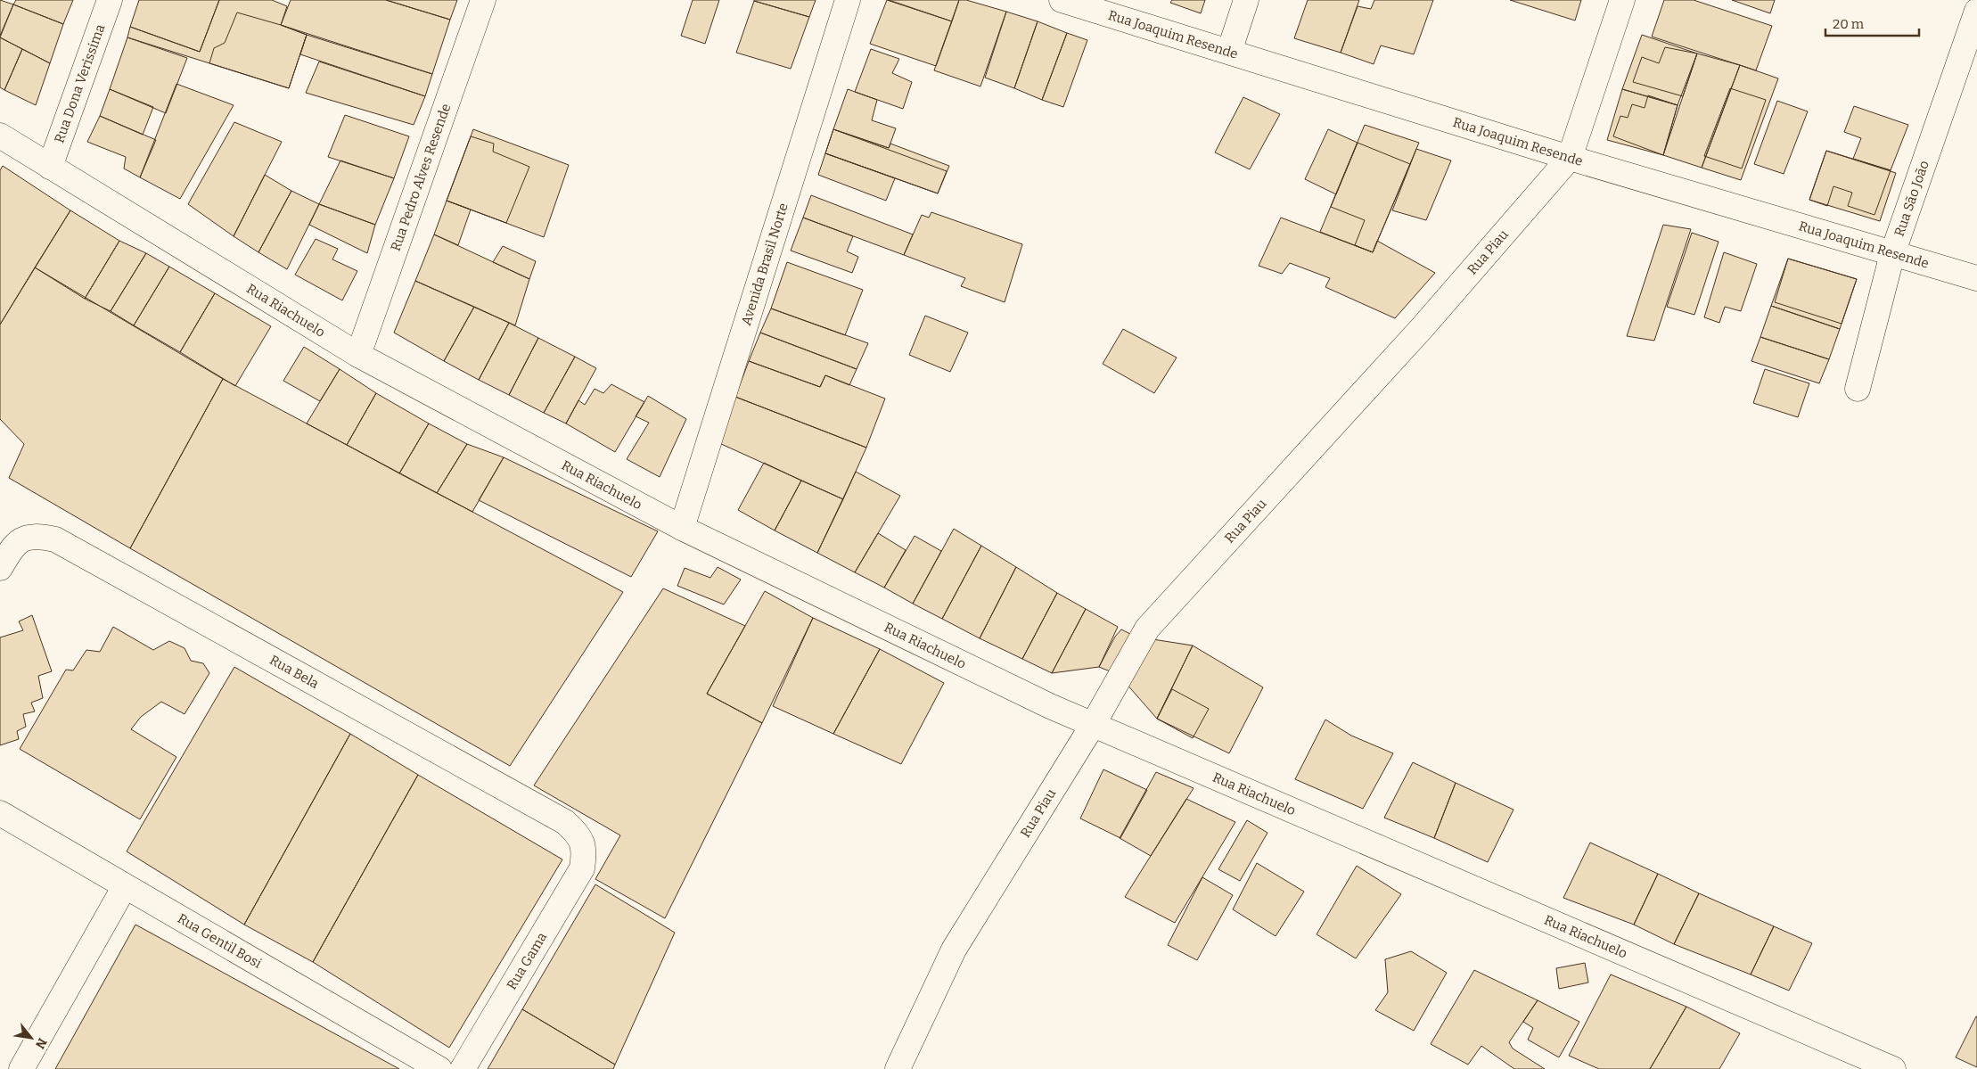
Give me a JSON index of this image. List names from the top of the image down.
{
  "streets": {
    "street": [
      "Rua Joaquim Resende",
      "Rua Dona Verissima",
      "Rua Pedro Alves Resende",
      "Rua São João",
      "Rua Piau",
      "Avenida Brasil Norte",
      "Rua Riachuelo",
      "Rua Bela",
      "Rua Gentil Bosi",
      "Rua Gama"
    ]
  },
  "crossings": [
    ["Rua Joaquim Resende", "Rua São João"],
    ["Rua Joaquim Resende", "Rua Piau"],
    ["Rua Dona Verissima", "Rua Riachuelo"],
    ["Rua Pedro Alves Resende", "Rua Riachuelo"],
    ["Rua Piau", "Rua Riachuelo"],
    ["Avenida Brasil Norte", "Rua Riachuelo"],
    ["Rua Bela", "Rua Gama"]
  ],
  "scale_bar": "20 m",
  "north": "bottom right"
}
